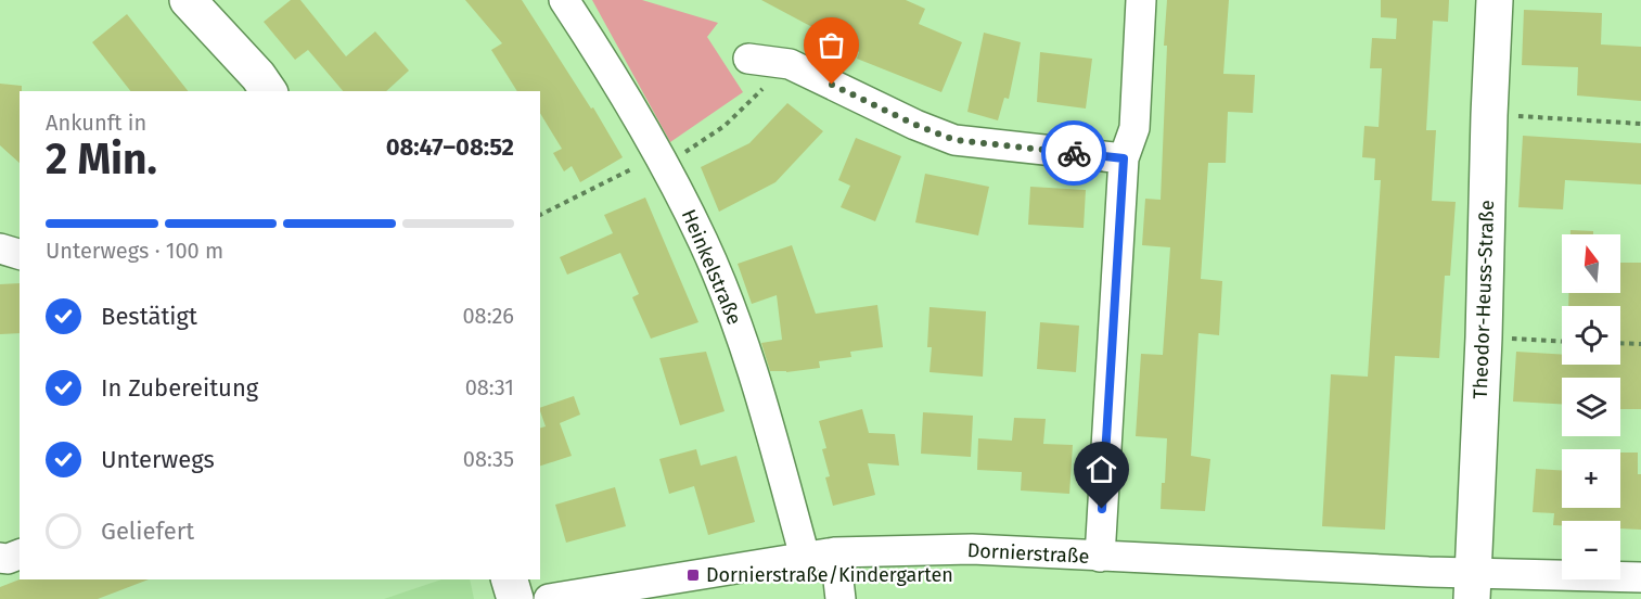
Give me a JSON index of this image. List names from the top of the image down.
{
  "streets": {
    "street": ["Heinkelstraße", "Theodor-Heuss-Straße", "Dornierstraße"]
  },
  "crossings": [
    ["Heinkelstraße", "Dornierstraße"],
    ["Theodor-Heuss-Straße", "Dornierstraße"]
  ],
  "places": {
    "transit": ["Dornierstraße/Kindergarten"]
  },
  "north": "top",
  "page": {
    "heading": ["2 Min.", "Ankunft in", "08:47–08:52"],
    "bar": "Unterwegs · 100 m",
    "map_buttons": ["+", "−"],
    "list": [
      ["Bestätigt", "08:26"],
      ["In Zubereitung", "08:31"],
      ["Unterwegs", "08:35"],
      "Geliefert"
    ]
  }
}
